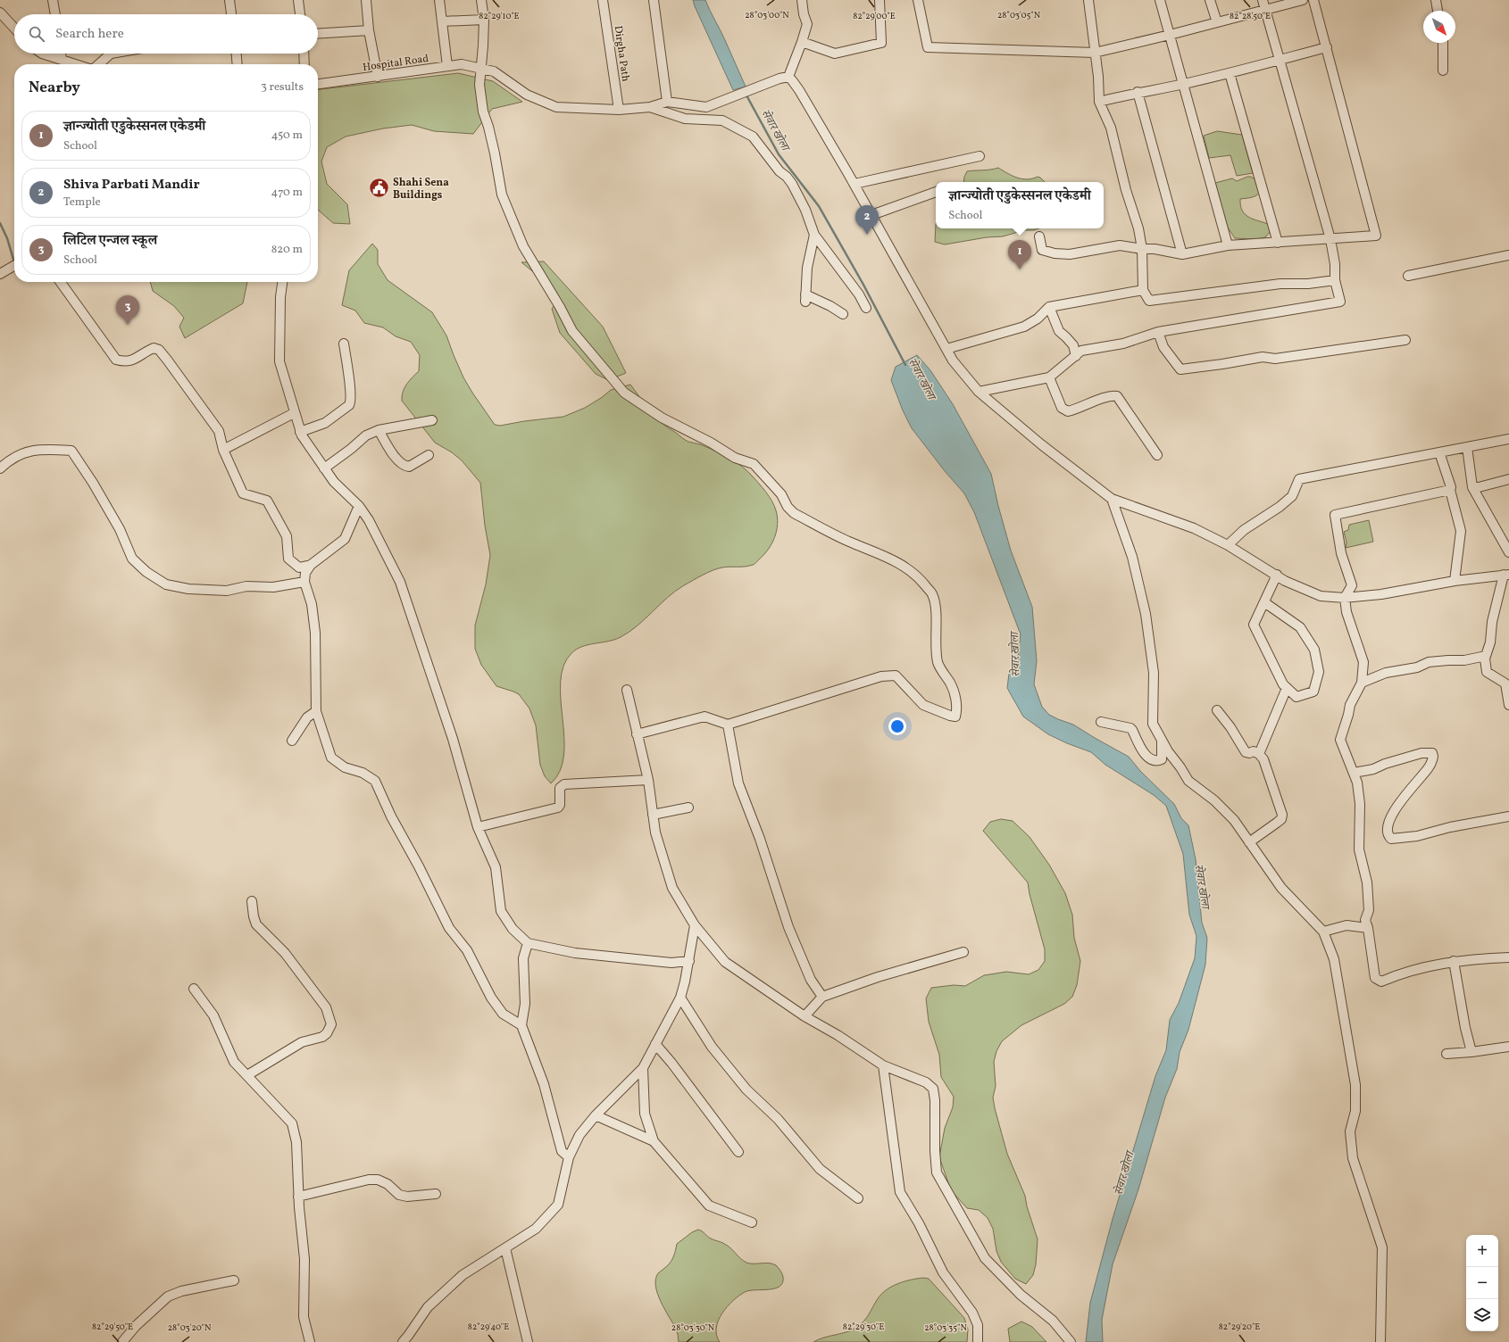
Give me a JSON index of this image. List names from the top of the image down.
{
  "streets": {
    "street": ["Dirgha Path", "Hospital Road"]
  },
  "crossings": [
    ["Dirgha Path", "Hospital Road"]
  ],
  "water": ["सेवार खोला"],
  "places": {
    "public building": ["Shahi Sena Buildings"]
  },
  "north": "bottom right",
  "page": {
    "search": "Search here",
    "heading": ["Nearby", "3 results"],
    "list": [
      {
        "mark": "1",
        "name": "ज्ञान्ज्योती एडुकेस्सनल एकेडमी",
        "note": "School",
        "value": "450 m"
      },
      {
        "mark": "2",
        "name": "Shiva Parbati Mandir",
        "note": "Temple",
        "value": "470 m"
      },
      {
        "mark": "3",
        "name": "लिटिल एन्जल स्कूल",
        "note": "School",
        "value": "820 m"
      }
    ],
    "popup": ["ज्ञान्ज्योती एडुकेस्सनल एकेडमी", "School"],
    "pins": ["2", "1", "3"],
    "map_buttons": ["+", "−"]
  },
  "coordinates": [
    "28°03'00\"N",
    "28°03'05\"N",
    "82°28'50\"E",
    "82°29'10\"E",
    "82°29'00\"E",
    "82°29'50\"E",
    "82°29'40\"E",
    "82°29'30\"E",
    "82°29'20\"E",
    "28°03'20\"N",
    "28°03'30\"N",
    "28°03'35\"N"
  ]
}
